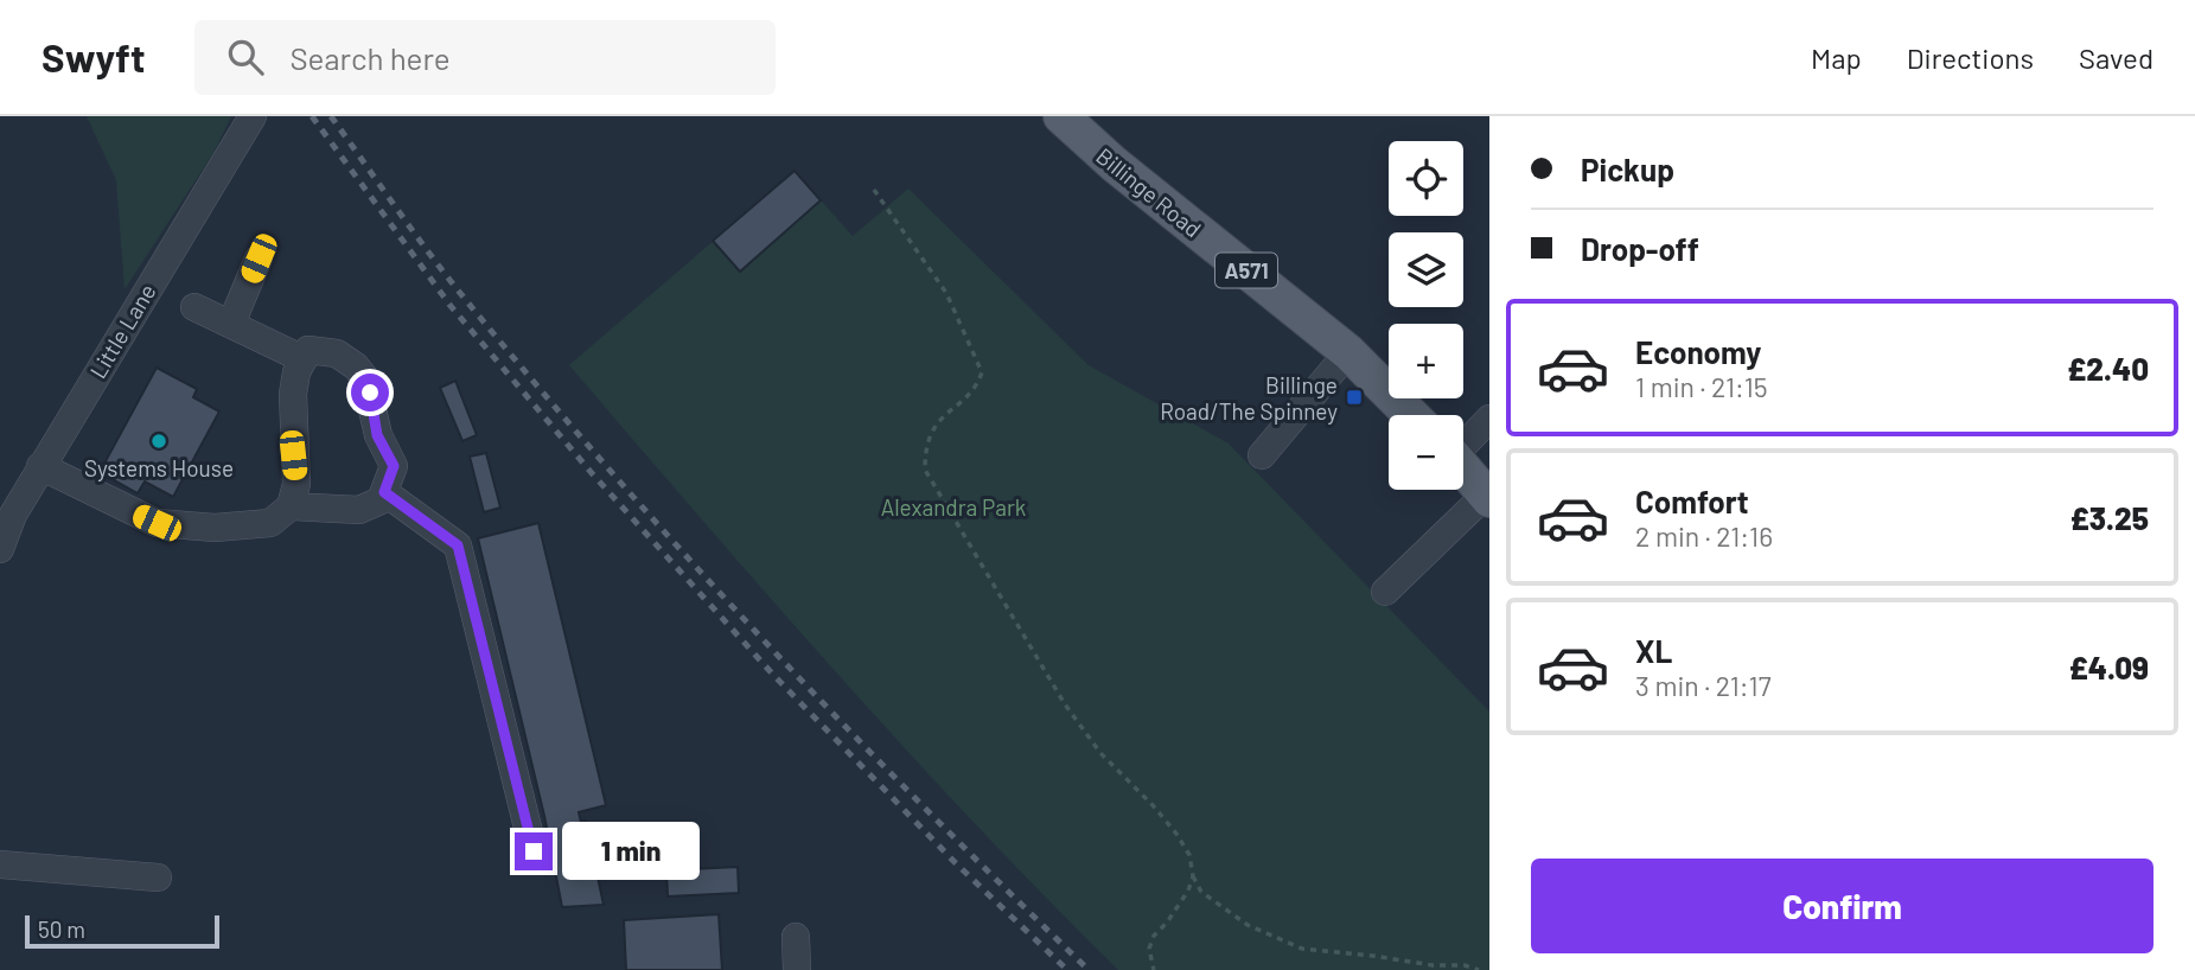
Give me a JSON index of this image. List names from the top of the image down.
{
  "streets": {
    "main road": ["Billinge Road", "A571"],
    "street": ["Little Lane"]
  },
  "parks": ["Alexandra Park"],
  "places": {
    "transit": ["Billinge Road/The Spinney"],
    "other": ["Systems House"]
  },
  "scale_bar": "50 m",
  "page": {
    "header": "Swyft",
    "search": "Search here",
    "nav": ["Map", "Directions", "Saved"],
    "banner": ["Pickup", "Drop-off"],
    "map_buttons": ["+", "−"],
    "list": [
      {
        "name": "Economy",
        "note": "1 min · 21:15",
        "value": "£2.40"
      },
      {
        "name": "Comfort",
        "note": "2 min · 21:16",
        "value": "£3.25"
      },
      {
        "name": "XL",
        "note": "3 min · 21:17",
        "value": "£4.09"
      }
    ],
    "bubble": "1 min",
    "buttons": "Confirm",
    "scale": "50 m"
  }
}
